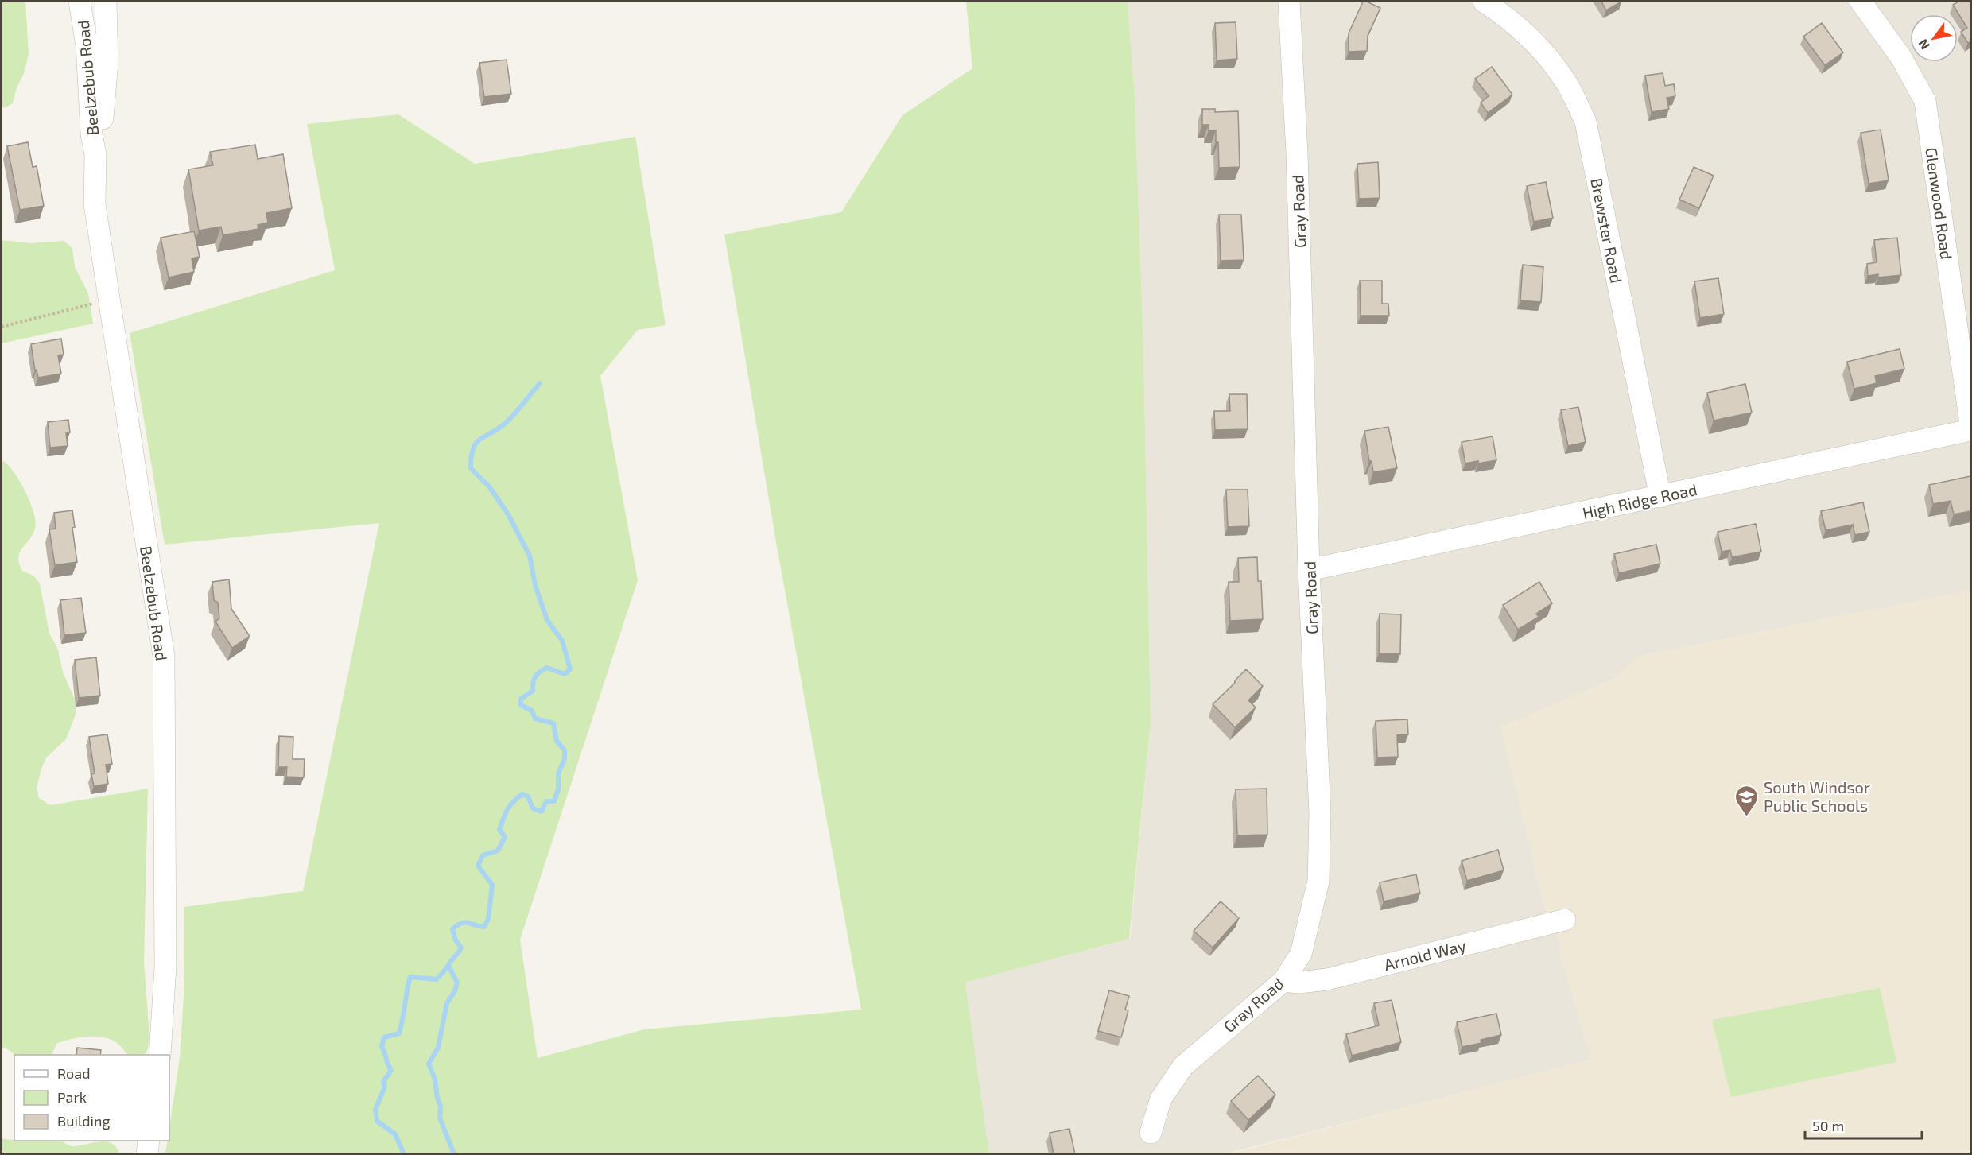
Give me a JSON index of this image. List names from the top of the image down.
{
  "streets": {
    "street": [
      "Beelzebub Road",
      "Glenwood Road",
      "Gray Road",
      "Brewster Road",
      "High Ridge Road",
      "Arnold Way"
    ]
  },
  "crossings": [
    ["Gray Road", "High Ridge Road"],
    ["Gray Road", "Arnold Way"],
    ["Brewster Road", "High Ridge Road"]
  ],
  "places": {
    "school or university": ["South Windsor Public Schools"]
  },
  "legend": ["Road", "Park", "Building"],
  "scale_bar": "50 m",
  "north": "bottom left"
}
